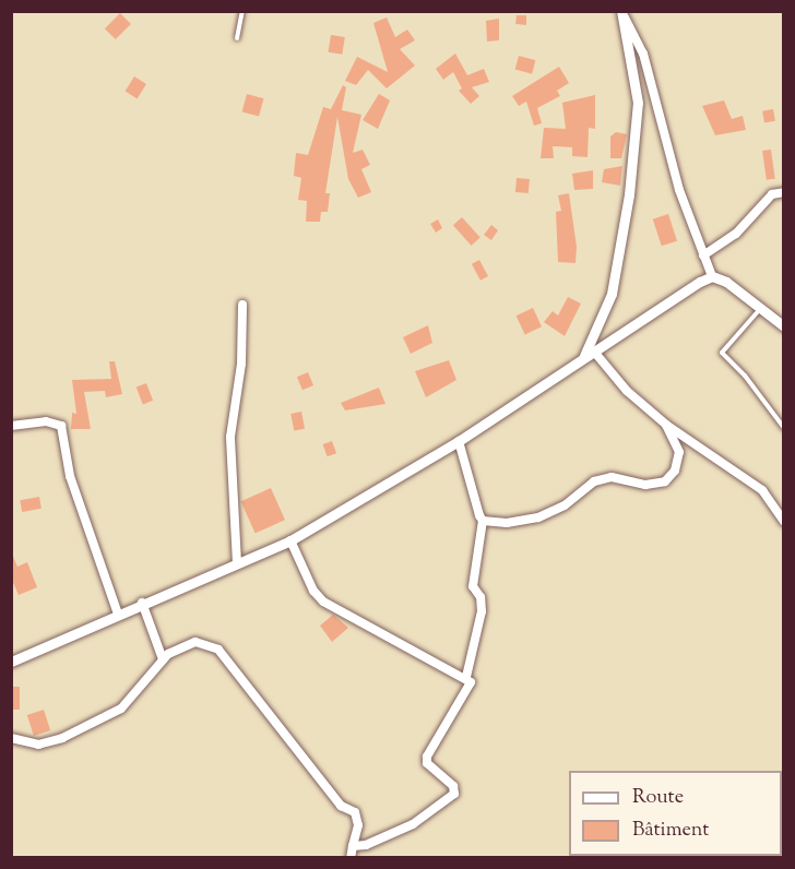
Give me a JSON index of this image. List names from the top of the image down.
{
  "legend": ["Route", "Bâtiment"]
}
